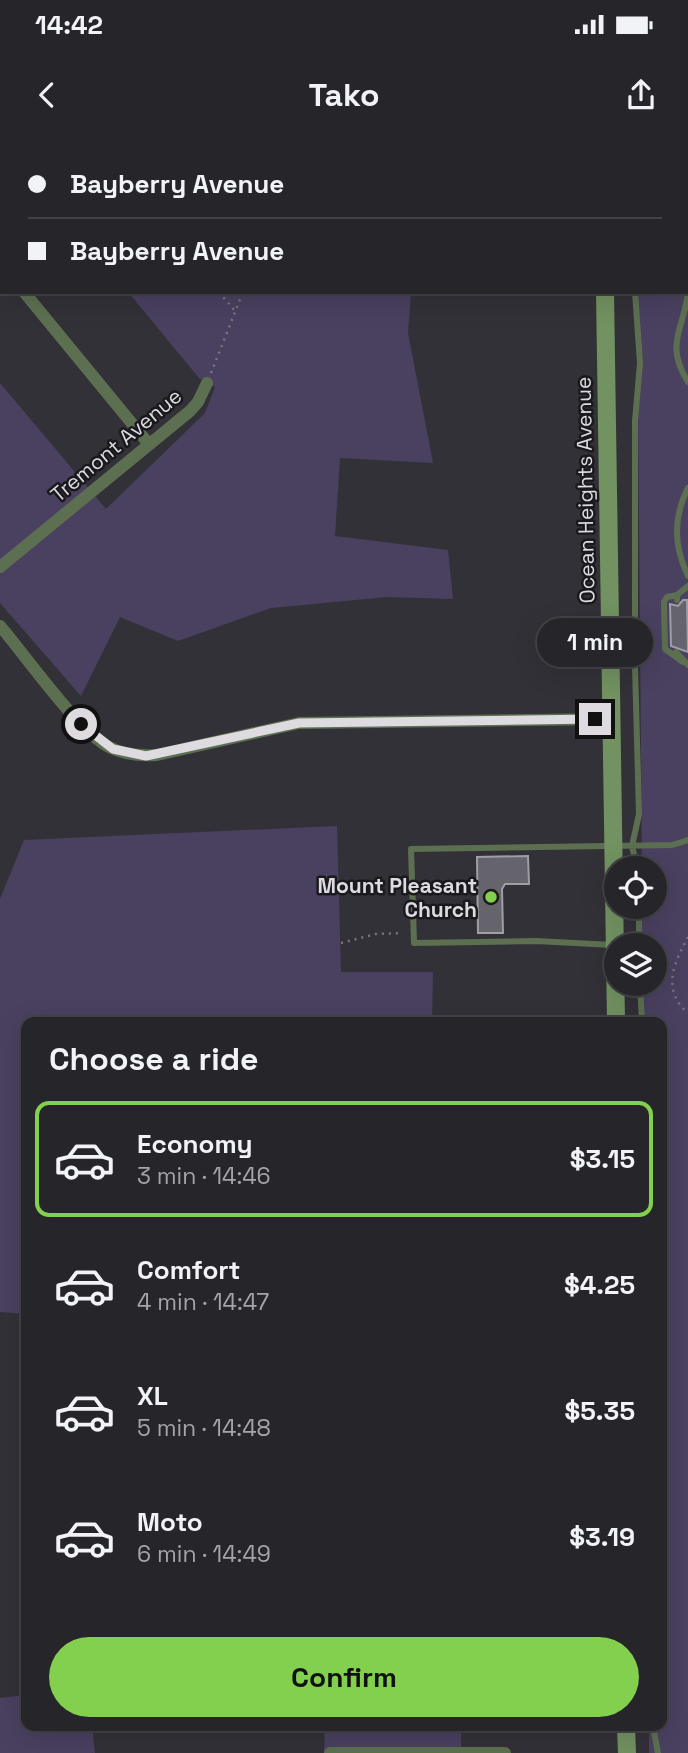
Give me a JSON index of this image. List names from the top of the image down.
{
  "streets": {
    "main road": ["Ocean Heights Avenue"],
    "street": ["Tremont Avenue"]
  },
  "places": ["Mount Pleasant Church"],
  "page": {
    "status": "14:42",
    "header": "Tako",
    "banner": ["Bayberry Avenue", "Bayberry Avenue"],
    "bubble": "1 min",
    "heading": "Choose a ride",
    "list": [
      {
        "name": "Economy",
        "note": "3 min · 14:46",
        "value": "$3.15"
      },
      {
        "name": "Comfort",
        "note": "4 min · 14:47",
        "value": "$4.25"
      },
      {
        "name": "XL",
        "note": "5 min · 14:48",
        "value": "$5.35"
      },
      {
        "name": "Moto",
        "note": "6 min · 14:49",
        "value": "$3.19"
      }
    ],
    "buttons": "Confirm"
  }
}
